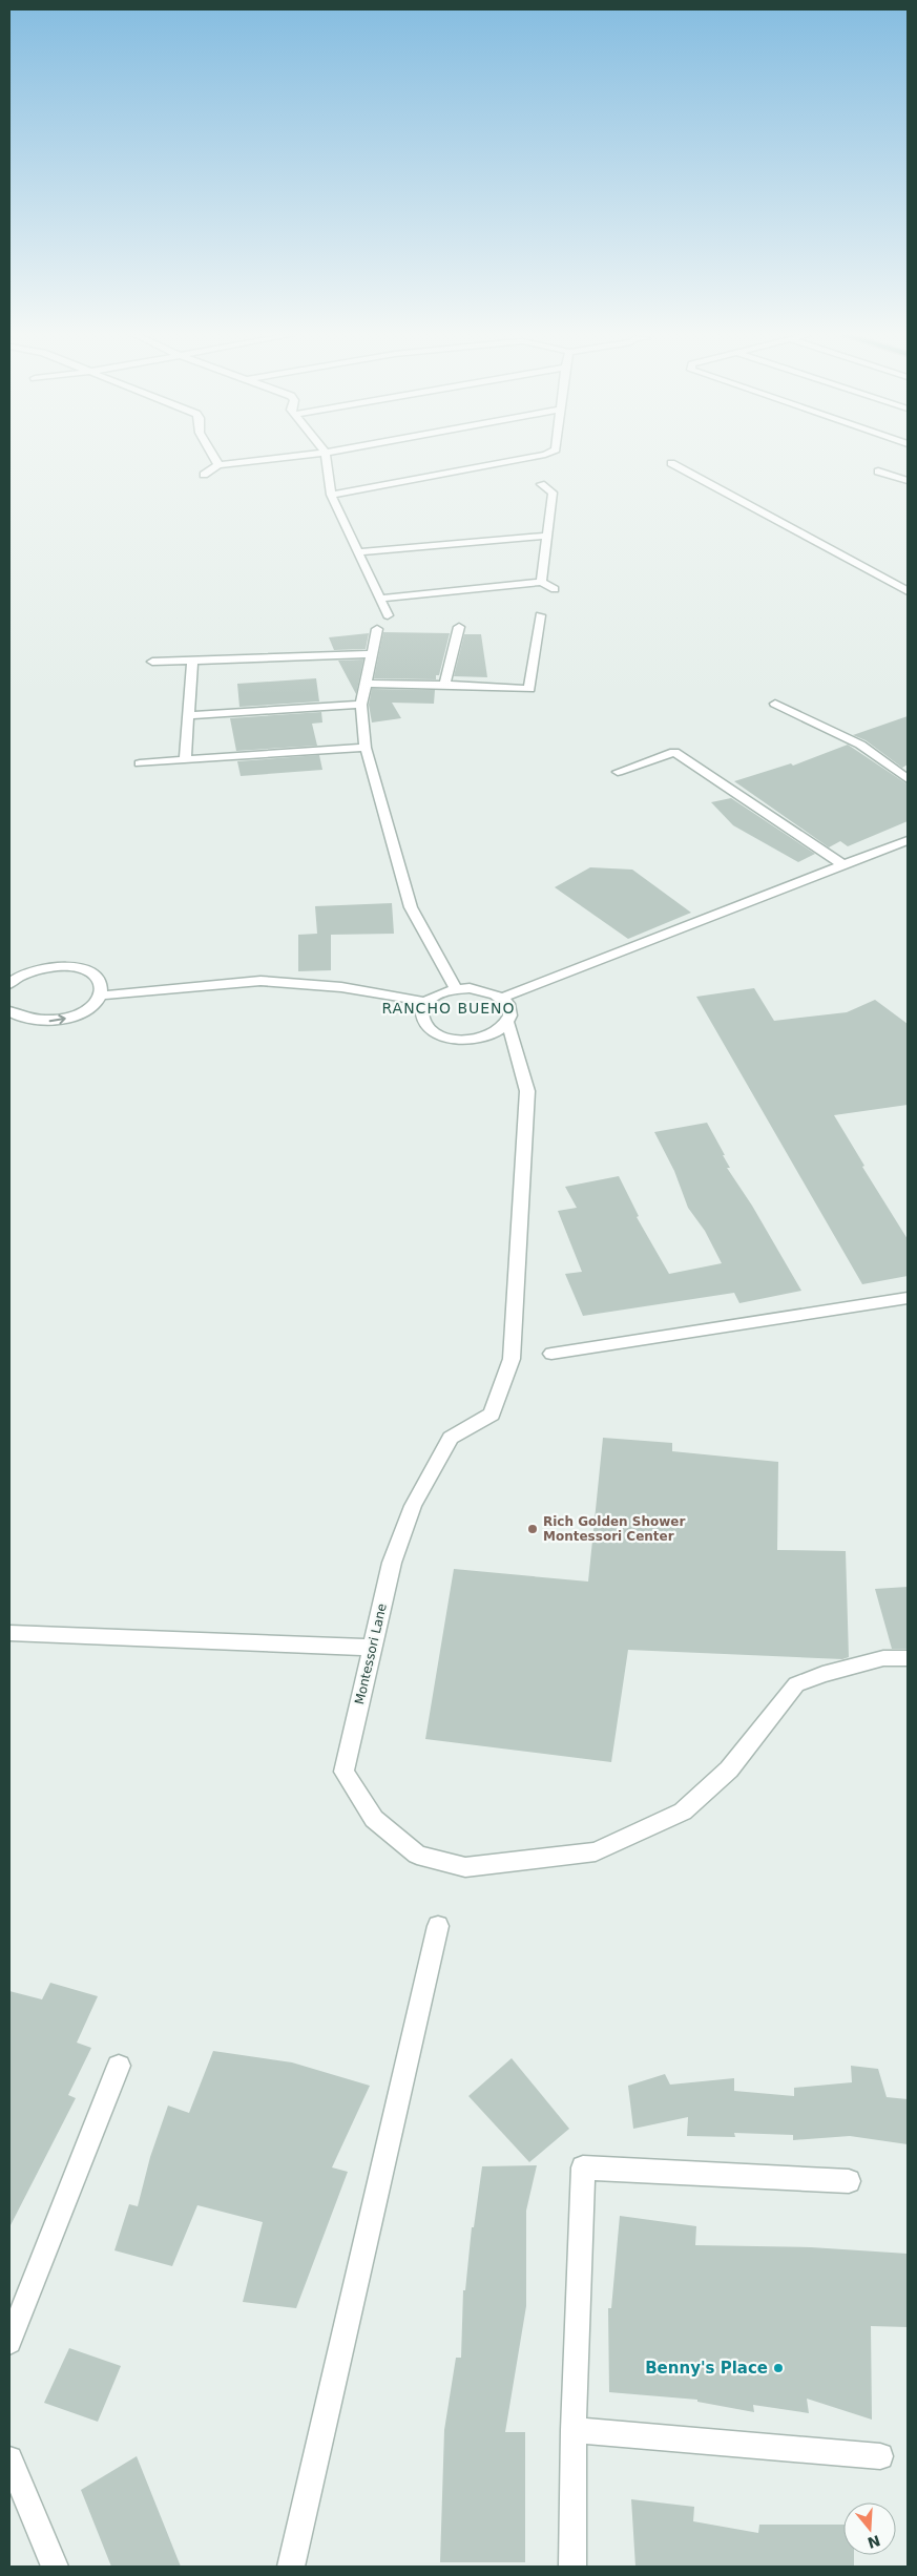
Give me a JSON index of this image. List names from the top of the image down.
{
  "streets": {
    "street": ["Montessori Lane"]
  },
  "districts": ["RANCHO BUENO"],
  "places": ["Rich Golden Shower Montessori Center", "Benny's Place"],
  "north": "bottom"
}
